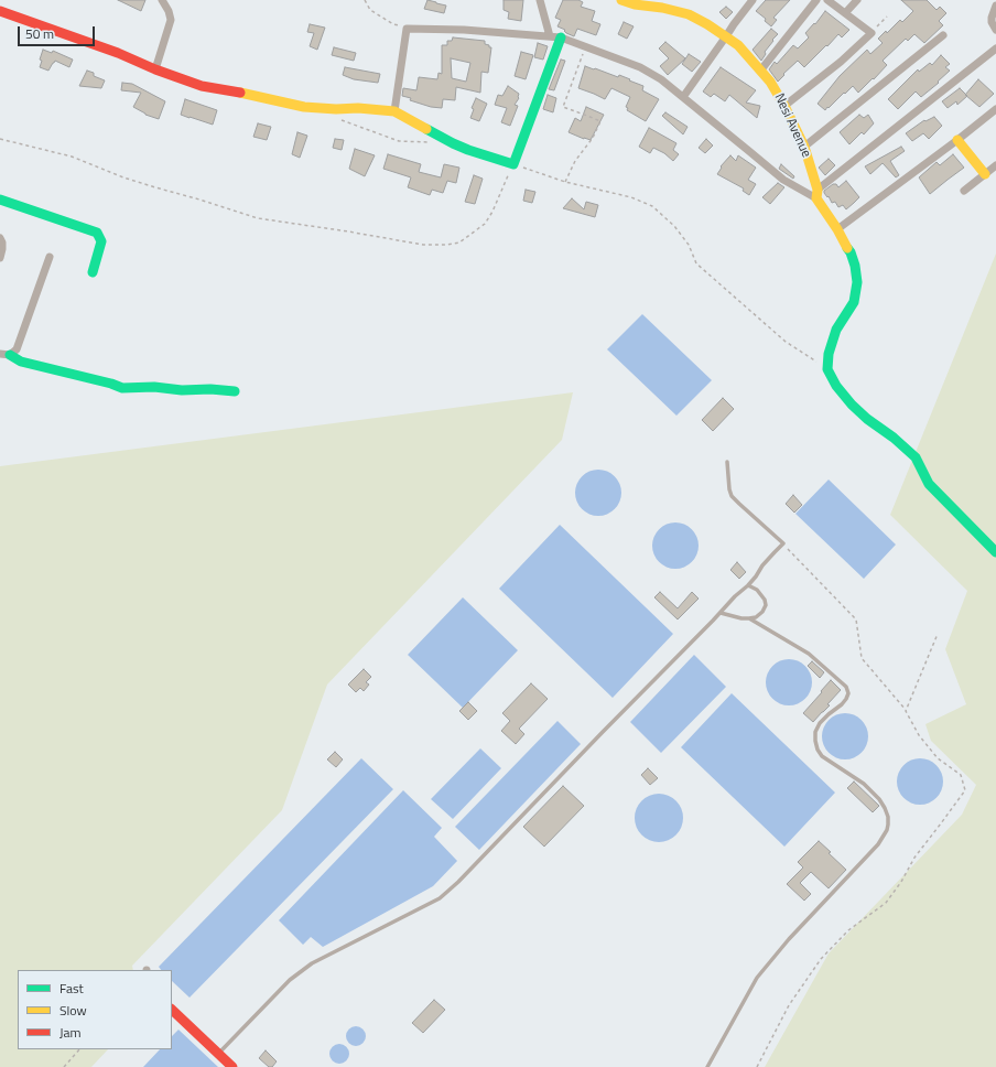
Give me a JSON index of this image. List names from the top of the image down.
{
  "streets": {
    "street": ["Nesi Avenue"]
  },
  "legend": ["Fast", "Slow", "Jam"],
  "scale_bar": "50 m"
}
